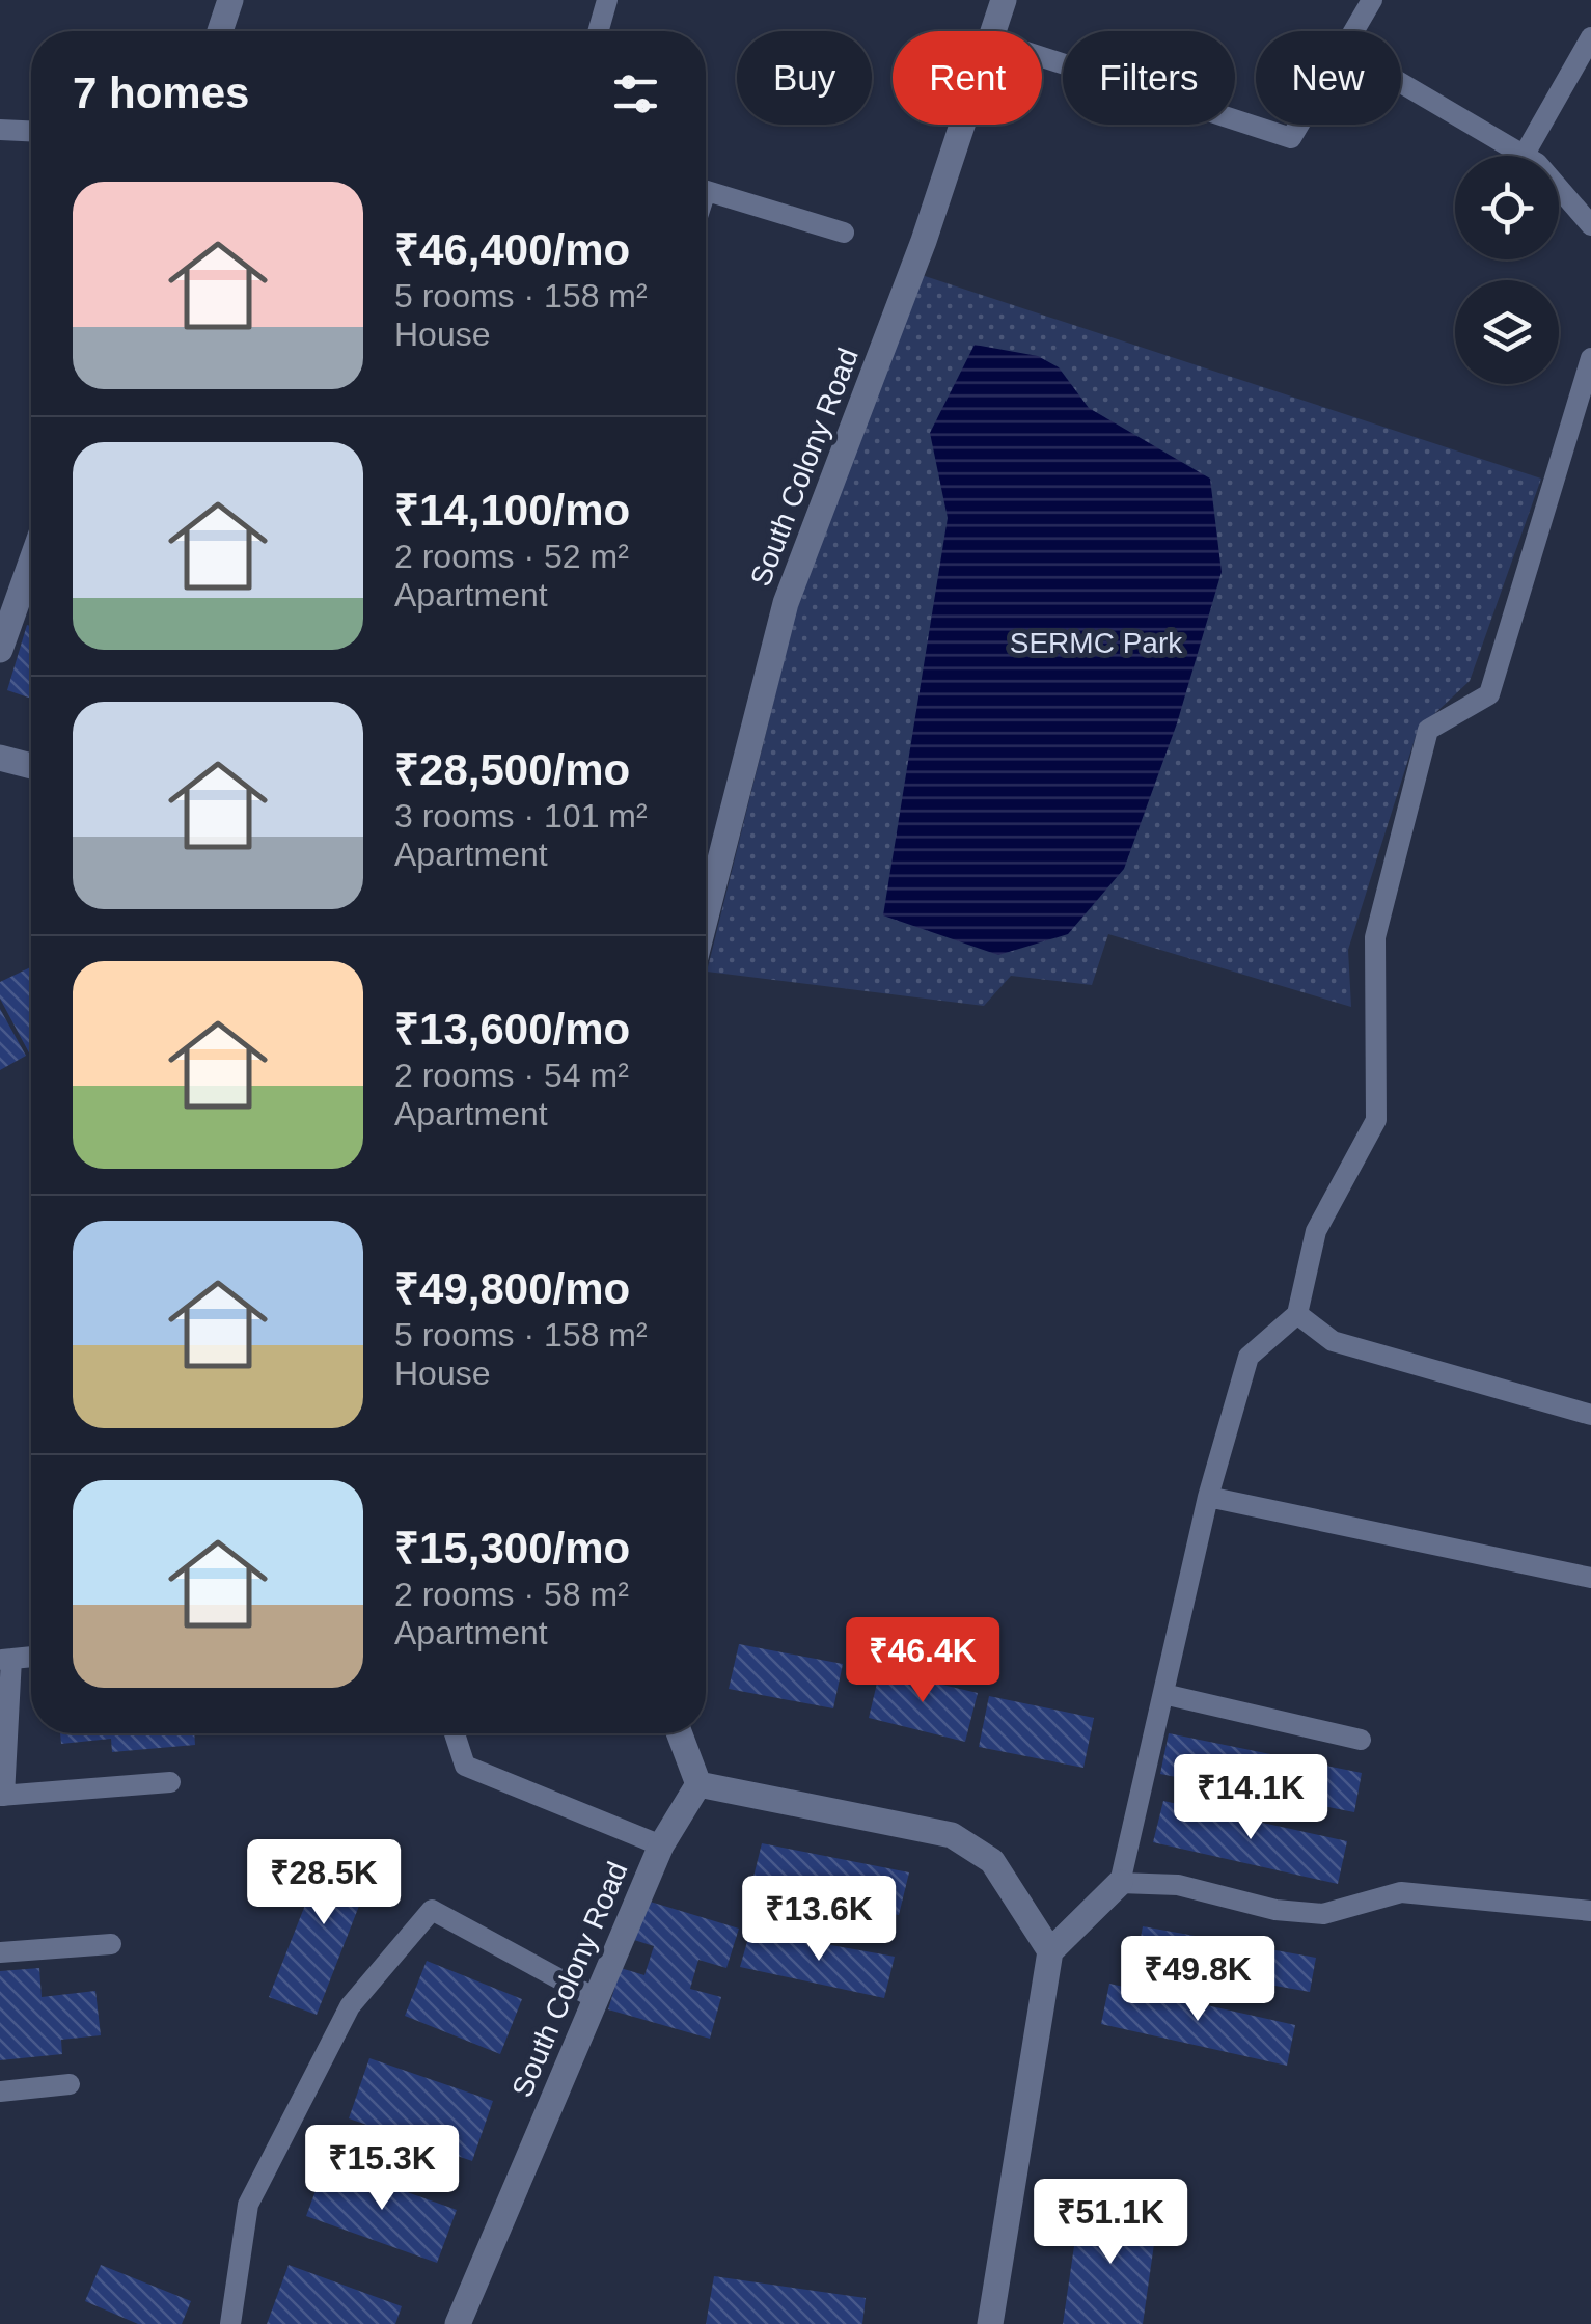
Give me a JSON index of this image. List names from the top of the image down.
{
  "streets": {
    "street": ["South Colony Road"]
  },
  "parks": ["SERMC Park"],
  "page": {
    "chip": [
      "Buy",
      "Rent",
      "Filters",
      "New"
    ],
    "heading": "7 homes",
    "list": [
      {
        "name": "₹46,400/mo",
        "note": "5 rooms · 158 m² · House"
      },
      {
        "name": "₹14,100/mo",
        "note": "2 rooms · 52 m² · Apartment"
      },
      {
        "name": "₹28,500/mo",
        "note": "3 rooms · 101 m² · Apartment"
      },
      {
        "name": "₹13,600/mo",
        "note": "2 rooms · 54 m² · Apartment"
      },
      {
        "name": "₹49,800/mo",
        "note": "5 rooms · 158 m² · House"
      },
      {
        "name": "₹15,300/mo",
        "note": "2 rooms · 58 m² · Apartment"
      }
    ],
    "price": [
      "₹46.4K",
      "₹14.1K",
      "₹28.5K",
      "₹13.6K",
      "₹49.8K",
      "₹15.3K",
      "₹51.1K"
    ]
  }
}
